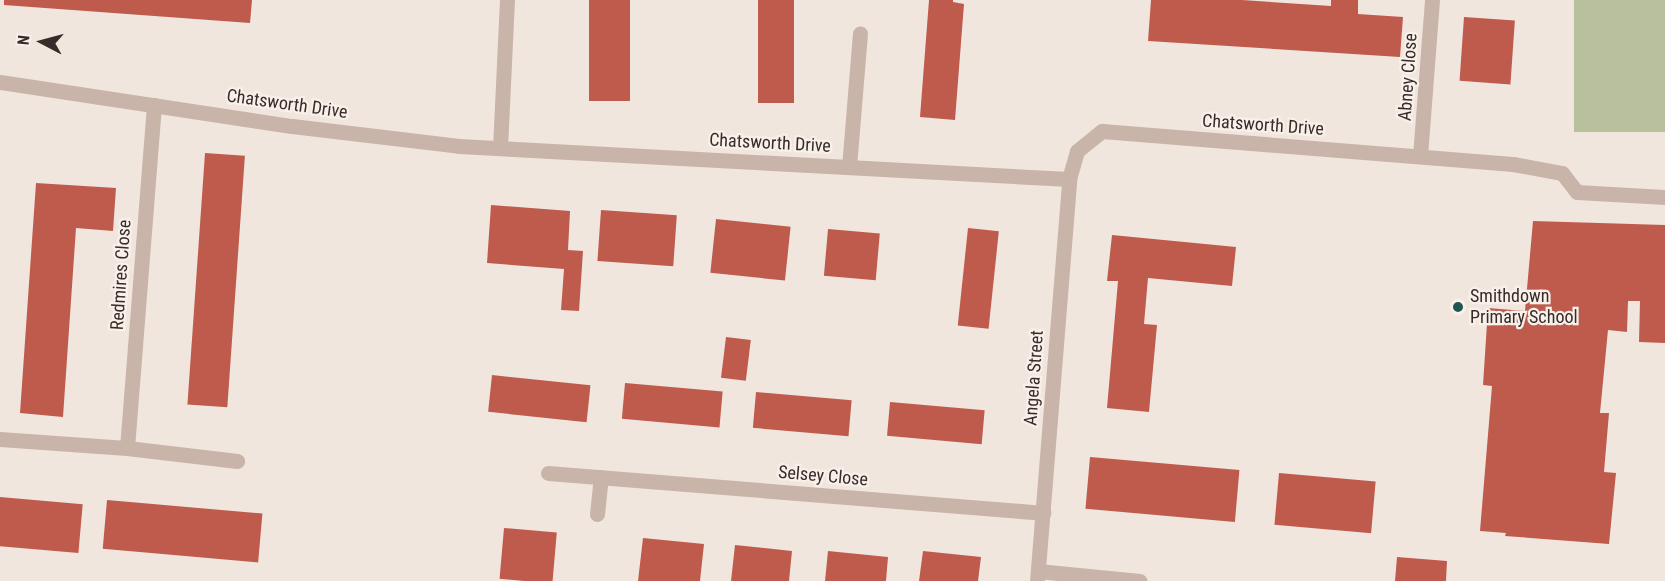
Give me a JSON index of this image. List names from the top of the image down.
{
  "streets": {
    "street": [
      "Abney Close",
      "Chatsworth Drive",
      "Redmires Close",
      "Angela Street",
      "Selsey Close"
    ]
  },
  "crossings": [
    ["Abney Close", "Chatsworth Drive"],
    ["Chatsworth Drive", "Redmires Close"],
    ["Chatsworth Drive", "Angela Street"],
    ["Angela Street", "Selsey Close"]
  ],
  "places": ["Smithdown Primary School"],
  "north": "left"
}
